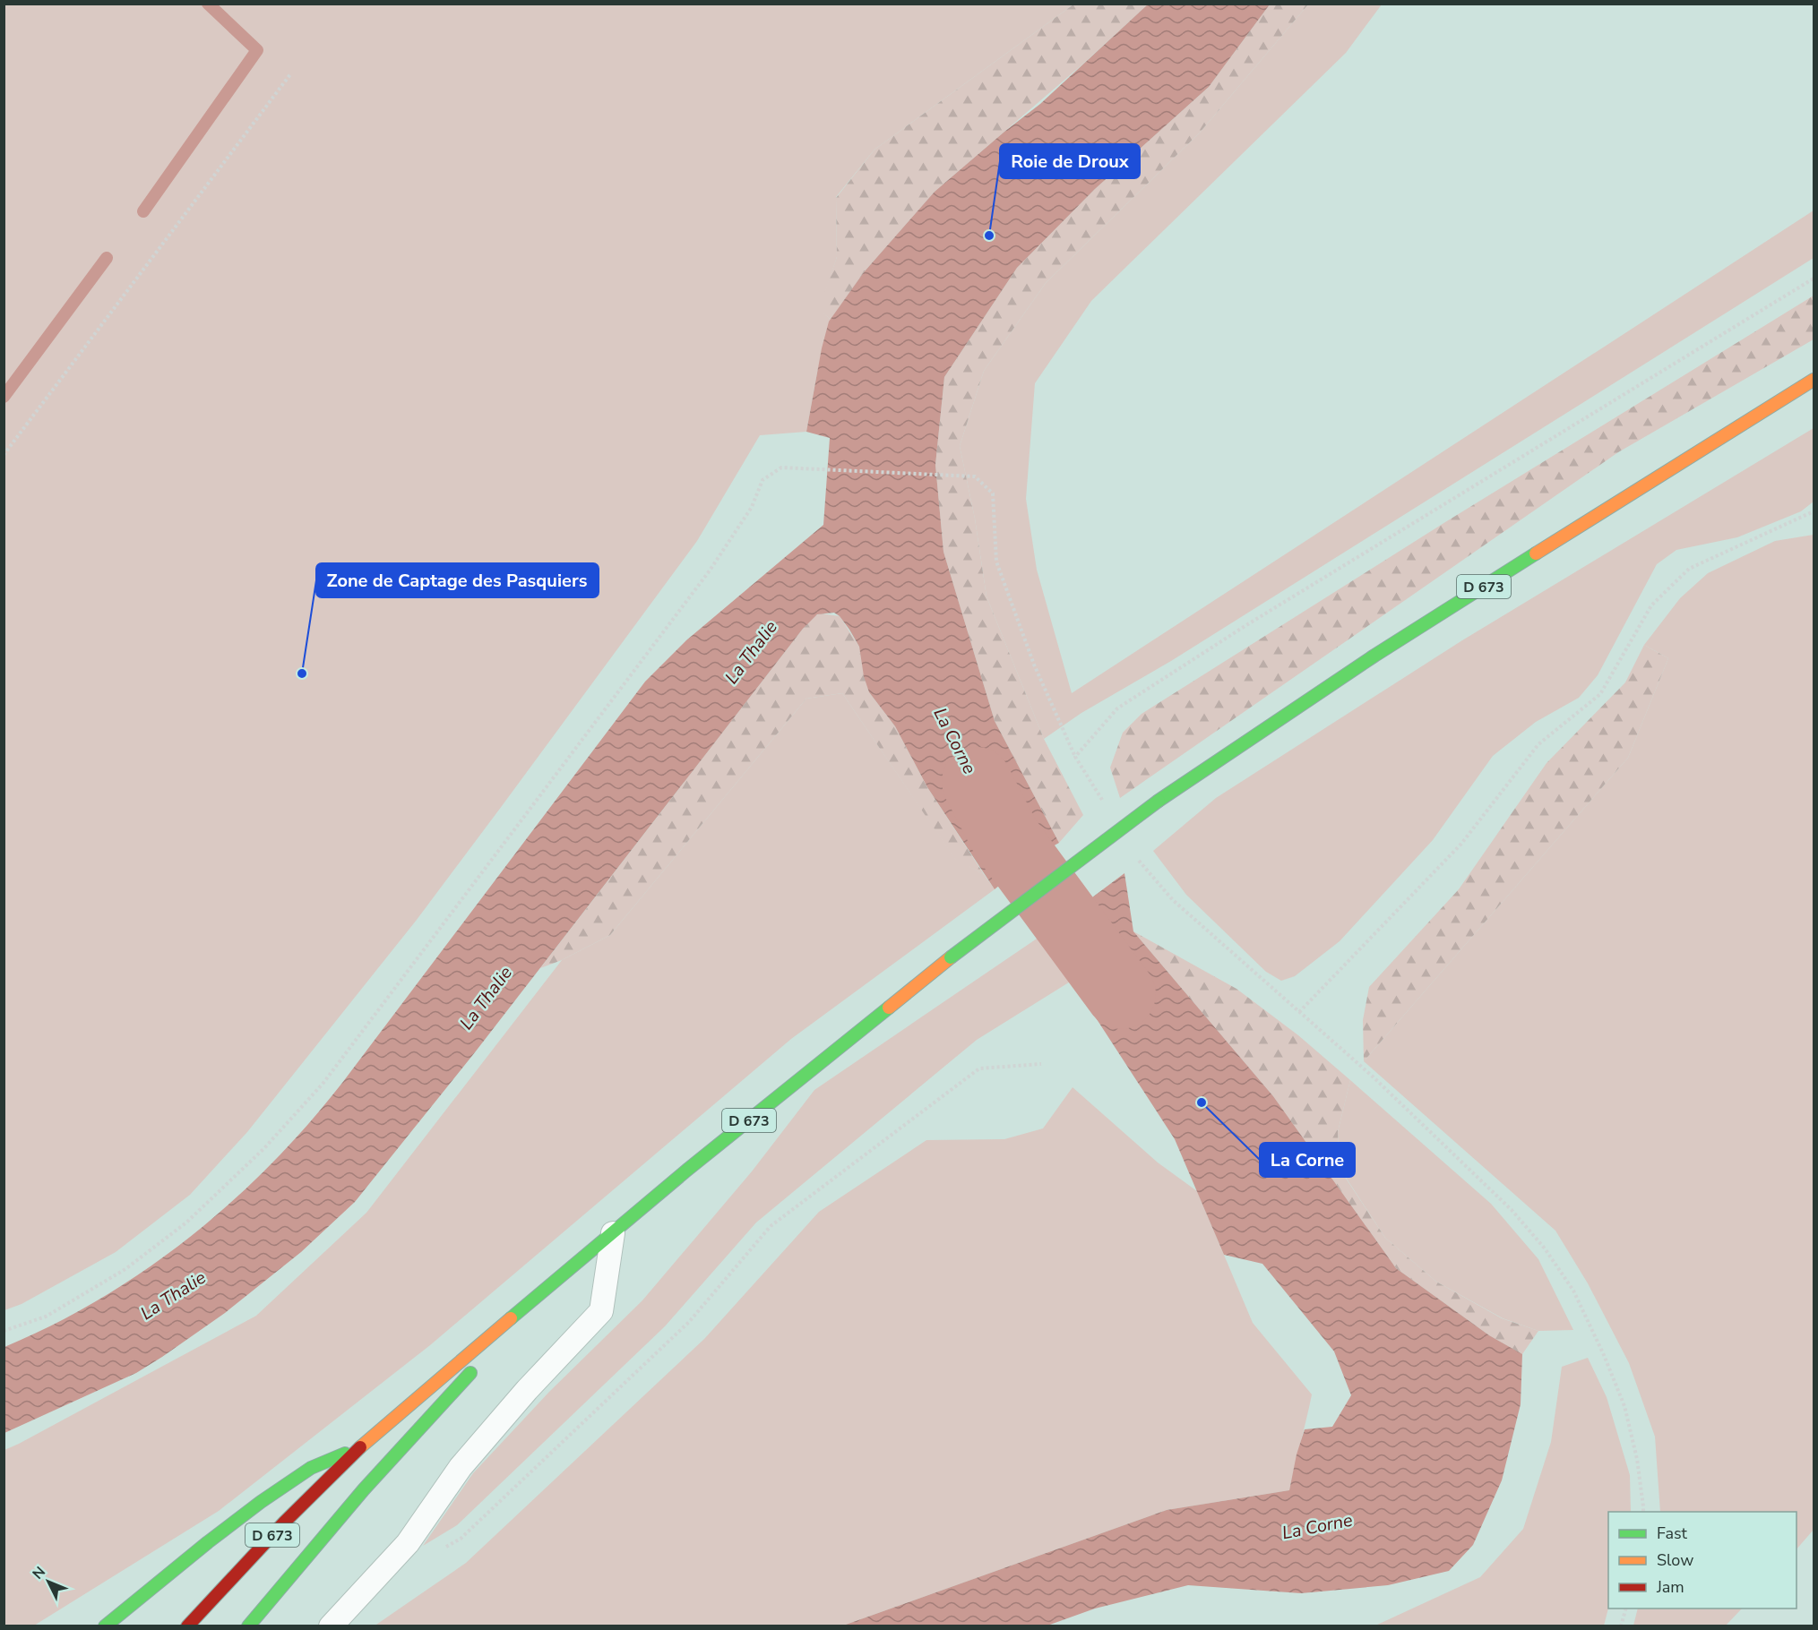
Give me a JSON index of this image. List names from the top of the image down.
{
  "streets": {
    "main road": ["D 673"]
  },
  "water": ["La Thalie", "La Corne"],
  "places": ["Roie de Droux", "Zone de Captage des Pasquiers", "La Corne"],
  "legend": ["Fast", "Slow", "Jam"],
  "north": "top left"
}
